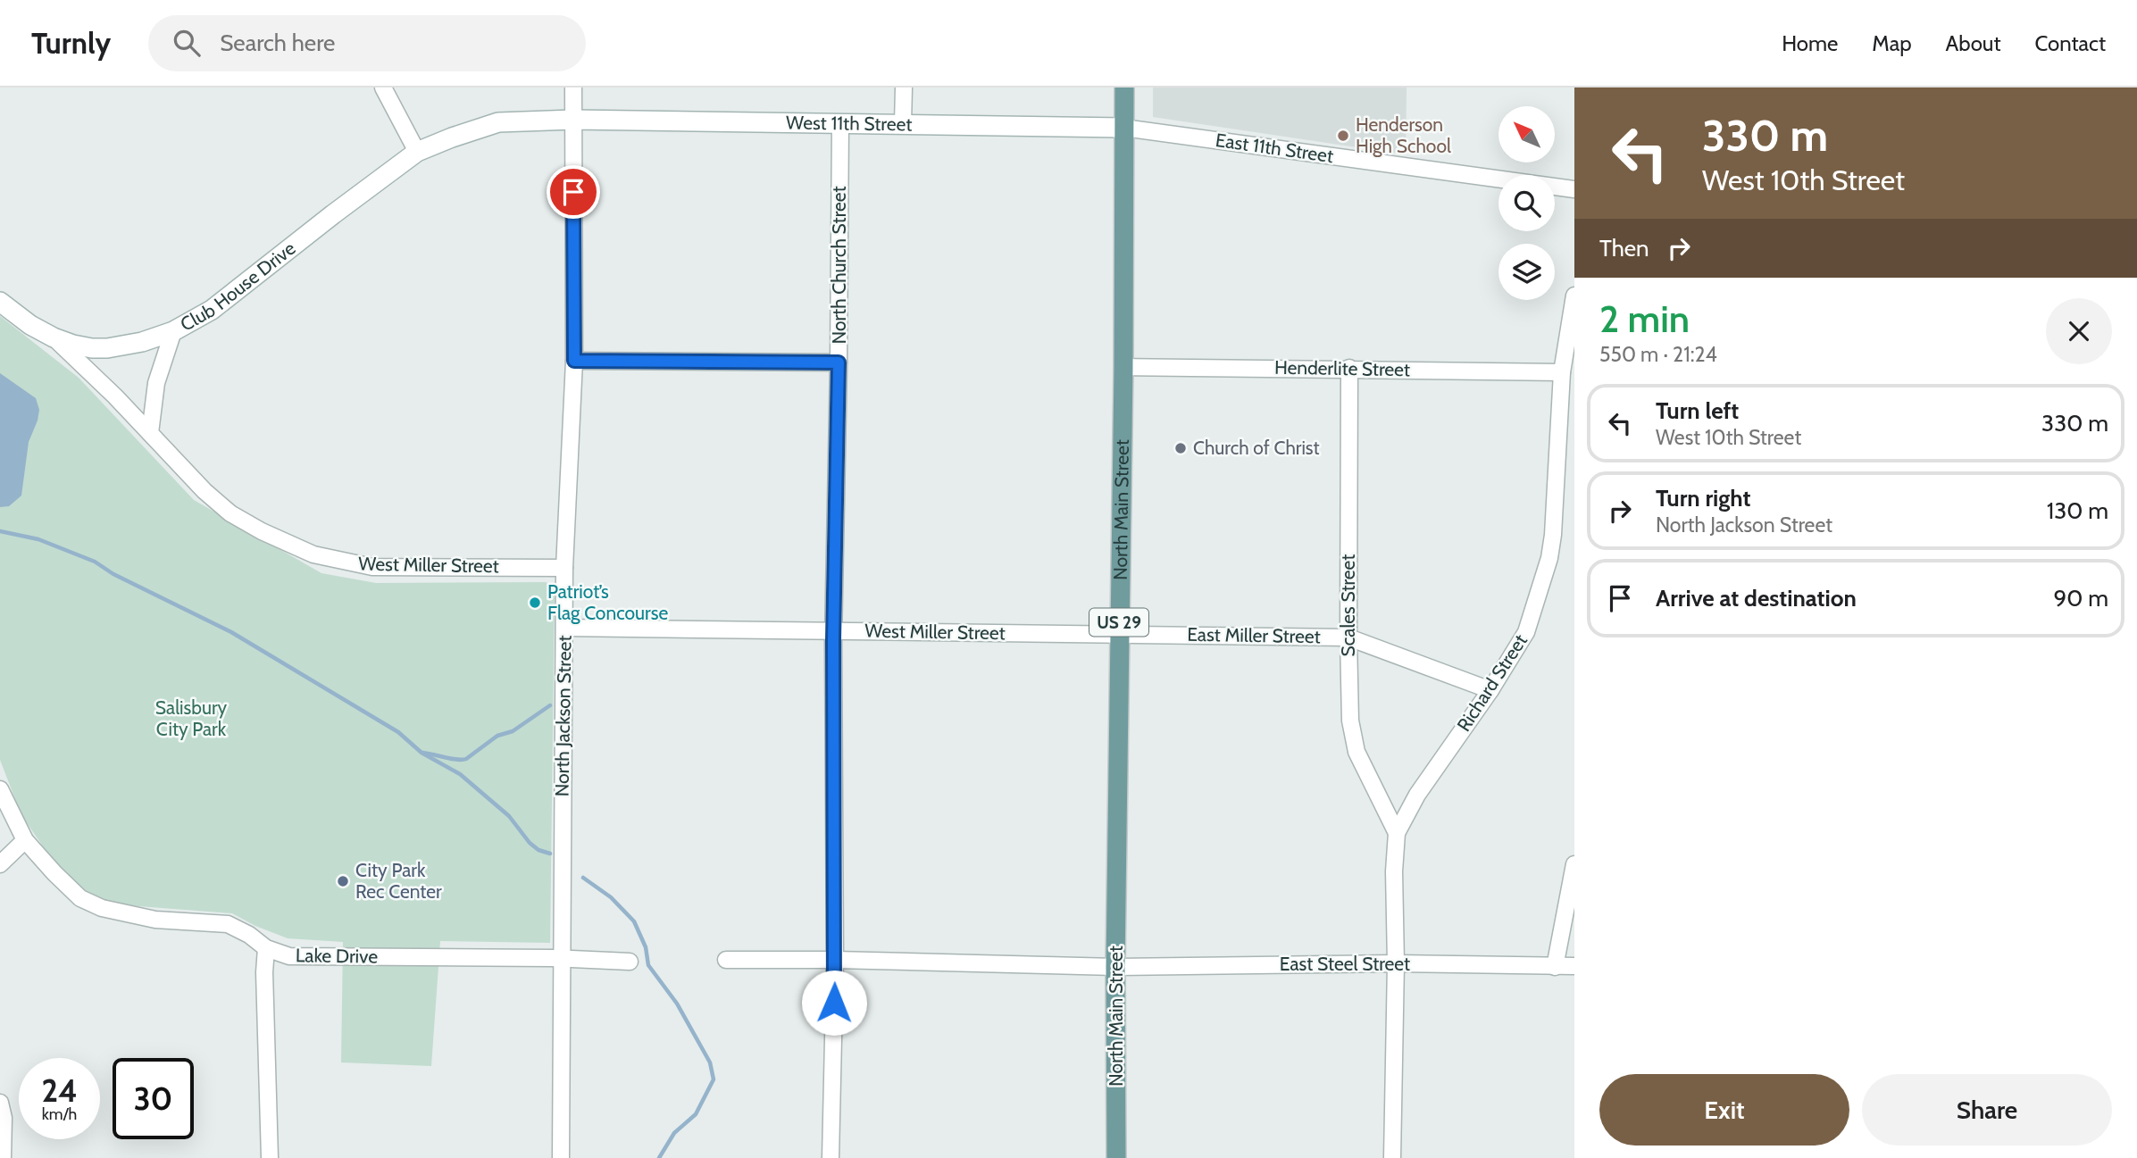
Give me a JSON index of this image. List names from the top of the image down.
{
  "streets": {
    "main road": ["North Main Street", "US 29"],
    "street": [
      "West 11th Street",
      "East 11th Street",
      "North Church Street",
      "Club House Drive",
      "Henderlite Street",
      "West Miller Street",
      "Scales Street",
      "East Miller Street",
      "Richard Street",
      "North Jackson Street",
      "Lake Drive",
      "East Steel Street"
    ]
  },
  "crossings": [
    ["West 11th Street", "East 11th Street"],
    ["West 11th Street", "North Church Street"],
    ["West 11th Street", "Club House Drive"],
    ["West 11th Street", "North Main Street"],
    ["West 11th Street", "North Jackson Street"],
    ["East 11th Street", "North Main Street"],
    ["North Church Street", "West Miller Street"],
    ["North Church Street", "East Steel Street"],
    ["Club House Drive", "West Miller Street"],
    ["Club House Drive", "North Jackson Street"],
    ["Henderlite Street", "North Main Street"],
    ["Henderlite Street", "Scales Street"],
    ["Henderlite Street", "Richard Street"],
    ["North Main Street", "West Miller Street"],
    ["North Main Street", "East Miller Street"],
    ["North Main Street", "East Steel Street"],
    ["West Miller Street", "East Miller Street"],
    ["West Miller Street", "North Jackson Street"],
    ["Scales Street", "East Miller Street"],
    ["Scales Street", "Richard Street"],
    ["East Miller Street", "Richard Street"],
    ["North Jackson Street", "Lake Drive"]
  ],
  "parks": ["Salisbury City Park"],
  "places": [
    "Henderson High School",
    "Church of Christ",
    "Patriot’s Flag Concourse",
    "City Park Rec Center"
  ],
  "north": "top left",
  "page": {
    "header": "Turnly",
    "search": "Search here",
    "nav": [
      "Home",
      "Map",
      "About",
      "Contact"
    ],
    "turn": ["330 m", "West 10th Street"],
    "then": "Then",
    "heading": ["2 min", "550 m · 21:24"],
    "list": [
      {
        "name": "Turn left",
        "note": "West 10th Street",
        "value": "330 m"
      },
      {
        "name": "Turn right",
        "note": "North Jackson Street",
        "value": "130 m"
      },
      {
        "name": "Arrive at destination",
        "value": "90 m"
      }
    ],
    "speed": "24 km/h",
    "limit": "30",
    "buttons": ["Exit", "Share"]
  }
}
